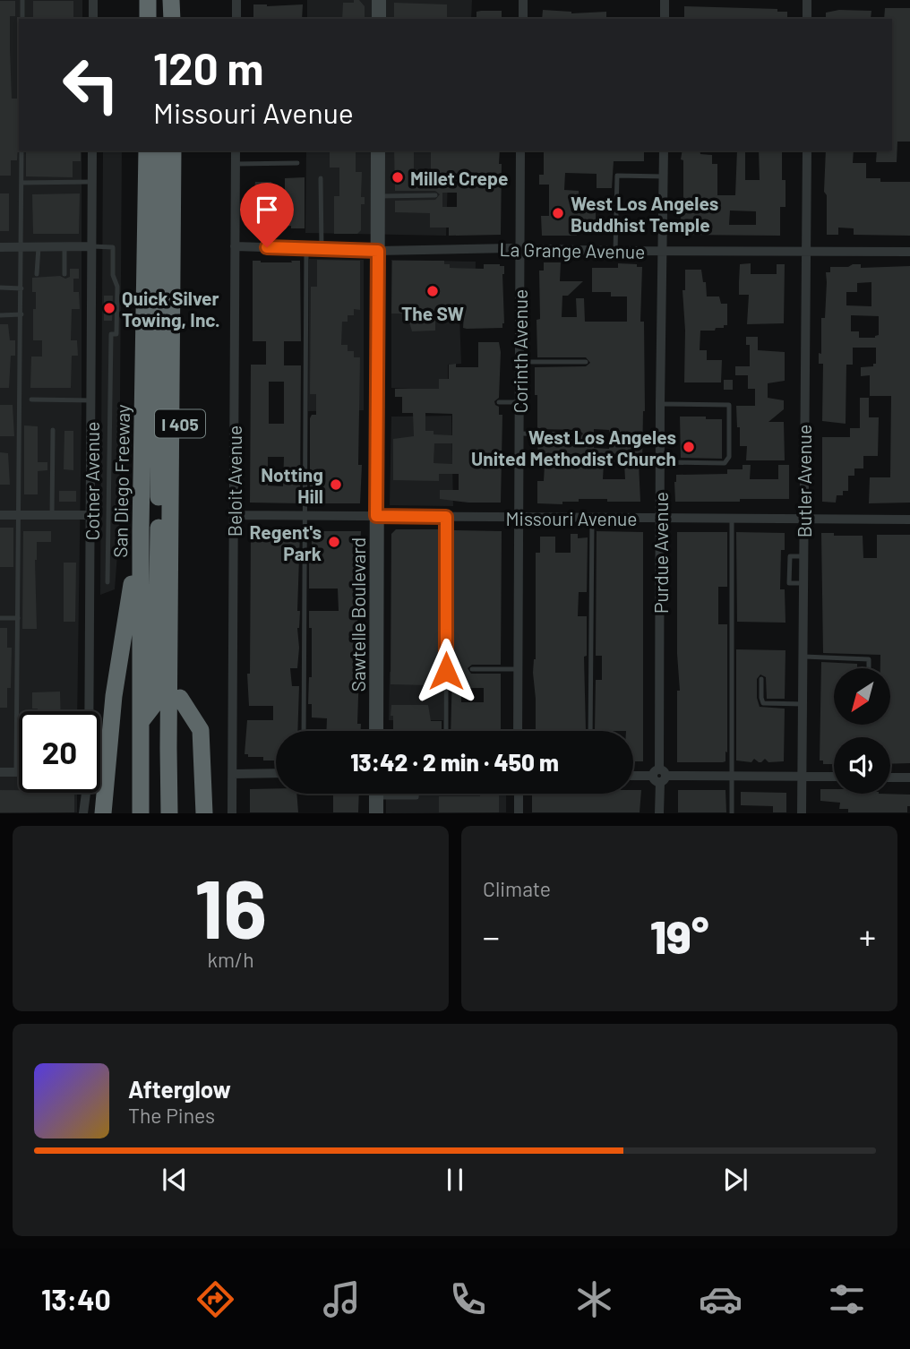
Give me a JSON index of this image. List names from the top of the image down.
{
  "streets": {
    "highway": ["I 405", "San Diego Freeway"],
    "street": [
      "La Grange Avenue",
      "Corinth Avenue",
      "Cotner Avenue",
      "Beloit Avenue",
      "Butler Avenue",
      "Missouri Avenue",
      "Purdue Avenue",
      "Sawtelle Boulevard"
    ]
  },
  "crossings": [
    ["La Grange Avenue", "Corinth Avenue"],
    ["La Grange Avenue", "Beloit Avenue"],
    ["La Grange Avenue", "Butler Avenue"],
    ["La Grange Avenue", "Purdue Avenue"],
    ["La Grange Avenue", "Sawtelle Boulevard"],
    ["Corinth Avenue", "Missouri Avenue"],
    ["Beloit Avenue", "Missouri Avenue"],
    ["Butler Avenue", "Missouri Avenue"],
    ["Missouri Avenue", "Purdue Avenue"],
    ["Missouri Avenue", "Sawtelle Boulevard"]
  ],
  "places": [
    "Millet Crepe",
    "West Los Angeles Buddhist Temple",
    "The SW",
    "Quick Silver Towing, Inc.",
    "West Los Angeles United Methodist Church",
    "Notting Hill",
    "Regent's Park"
  ],
  "north": "bottom left",
  "page": {
    "turn": ["120 m", "Missouri Avenue"],
    "limit": "20",
    "trip": "13:42 · 2 min · 450 m",
    "tile": [
      ["16", "km/h"],
      "Climate"
    ],
    "heat": ["−", "19°", "+"],
    "song": ["Afterglow", "The Pines"],
    "tabs": "13:40"
  }
}
